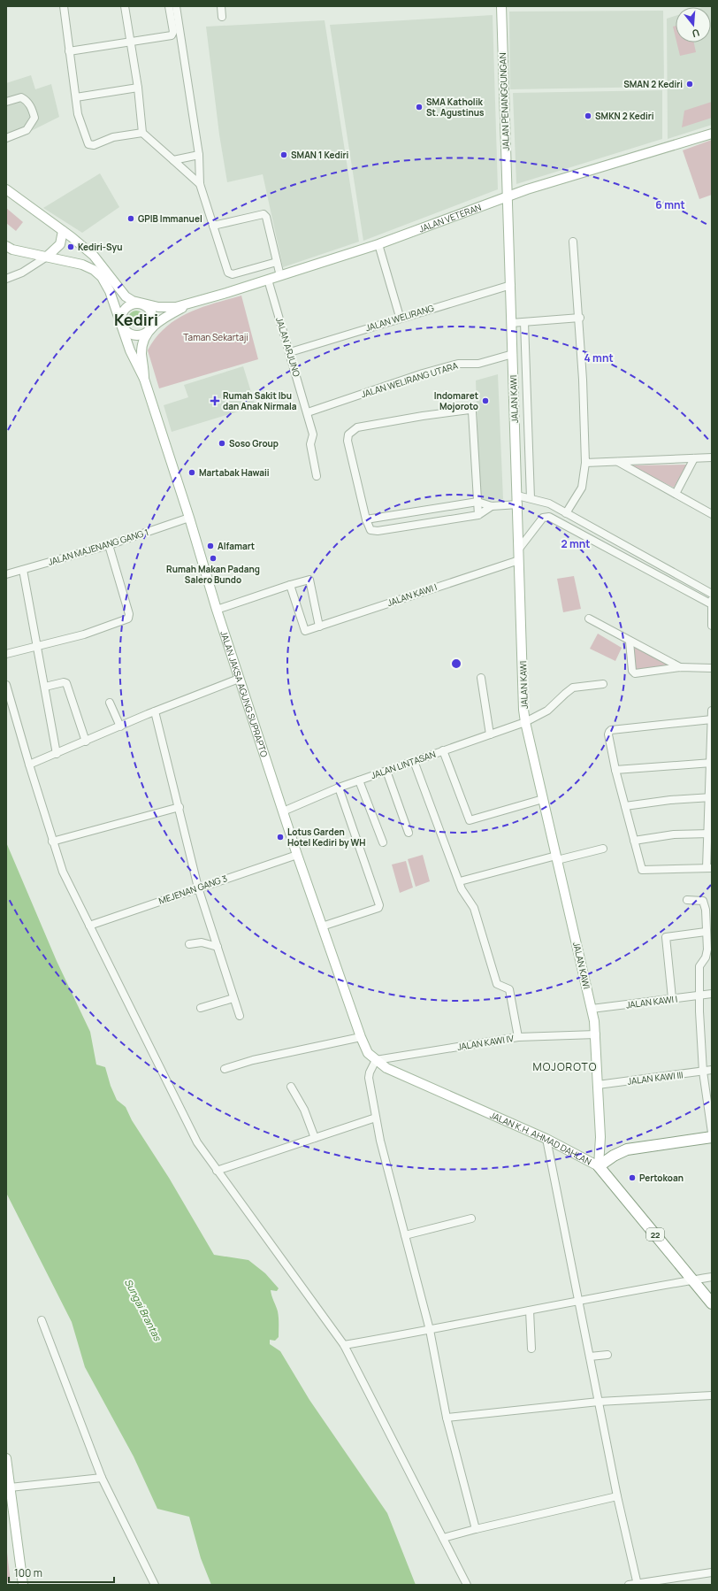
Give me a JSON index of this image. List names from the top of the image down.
{
  "streets": {
    "highway": ["JALAN K.H. AHMAD DAHLAN", "22"],
    "main road": [
      "JALAN PENANGGUNGAN",
      "JALAN VETERAN",
      "JALAN KAWI",
      "JALAN JAKSA AGUNG SUPRAPTO"
    ],
    "street": [
      "JALAN WELIRANG",
      "JALAN ARJUNO",
      "JALAN WELIRANG UTARA",
      "JALAN MAJENANG GANG 1",
      "JALAN KAWI I",
      "JALAN LINTASAN",
      "MEJENAN GANG 3",
      "JALAN KAWI IV",
      "JALAN KAWI III"
    ]
  },
  "crossings": [
    ["JALAN PENANGGUNGAN", "JALAN VETERAN"],
    ["JALAN PENANGGUNGAN", "JALAN KAWI"],
    ["JALAN VETERAN", "JALAN ARJUNO"],
    ["JALAN VETERAN", "JALAN KAWI"],
    ["JALAN WELIRANG", "JALAN ARJUNO"],
    ["JALAN WELIRANG", "JALAN KAWI"],
    ["JALAN ARJUNO", "JALAN WELIRANG UTARA"],
    ["JALAN WELIRANG UTARA", "JALAN KAWI"],
    ["JALAN KAWI", "JALAN KAWI I"],
    ["JALAN KAWI", "JALAN LINTASAN"],
    ["JALAN KAWI", "JALAN KAWI IV"],
    ["JALAN KAWI", "JALAN KAWI III"],
    ["JALAN KAWI", "JALAN K.H. AHMAD DAHLAN"],
    ["JALAN MAJENANG GANG 1", "JALAN JAKSA AGUNG SUPRAPTO"],
    ["JALAN JAKSA AGUNG SUPRAPTO", "JALAN LINTASAN"],
    ["JALAN JAKSA AGUNG SUPRAPTO", "MEJENAN GANG 3"],
    ["JALAN JAKSA AGUNG SUPRAPTO", "JALAN K.H. AHMAD DAHLAN"],
    ["JALAN KAWI IV", "JALAN K.H. AHMAD DAHLAN"]
  ],
  "districts": ["Kediri", "MOJOROTO"],
  "water": ["Sungai Brantas"],
  "parks": ["Taman Sekartaji"],
  "places": {
    "other": [
      "SMAN 2 Kediri",
      "SMA Katholik St. Agustinus",
      "SMKN 2 Kediri",
      "SMAN 1 Kediri",
      "GPIB Immanuel",
      "Kediri-Syu",
      "Indomaret Mojoroto",
      "Soso Group",
      "Martabak Hawaii",
      "Alfamart",
      "Rumah Makan Padang Salero Bundo",
      "Lotus Garden Hotel Kediri by WH",
      "Pertokoan"
    ],
    "health": ["Rumah Sakit Ibu dan Anak Nirmala"]
  },
  "scale_bar": "100 m",
  "north": "bottom",
  "rings": ["6 mnt", "4 mnt", "2 mnt"]
}
